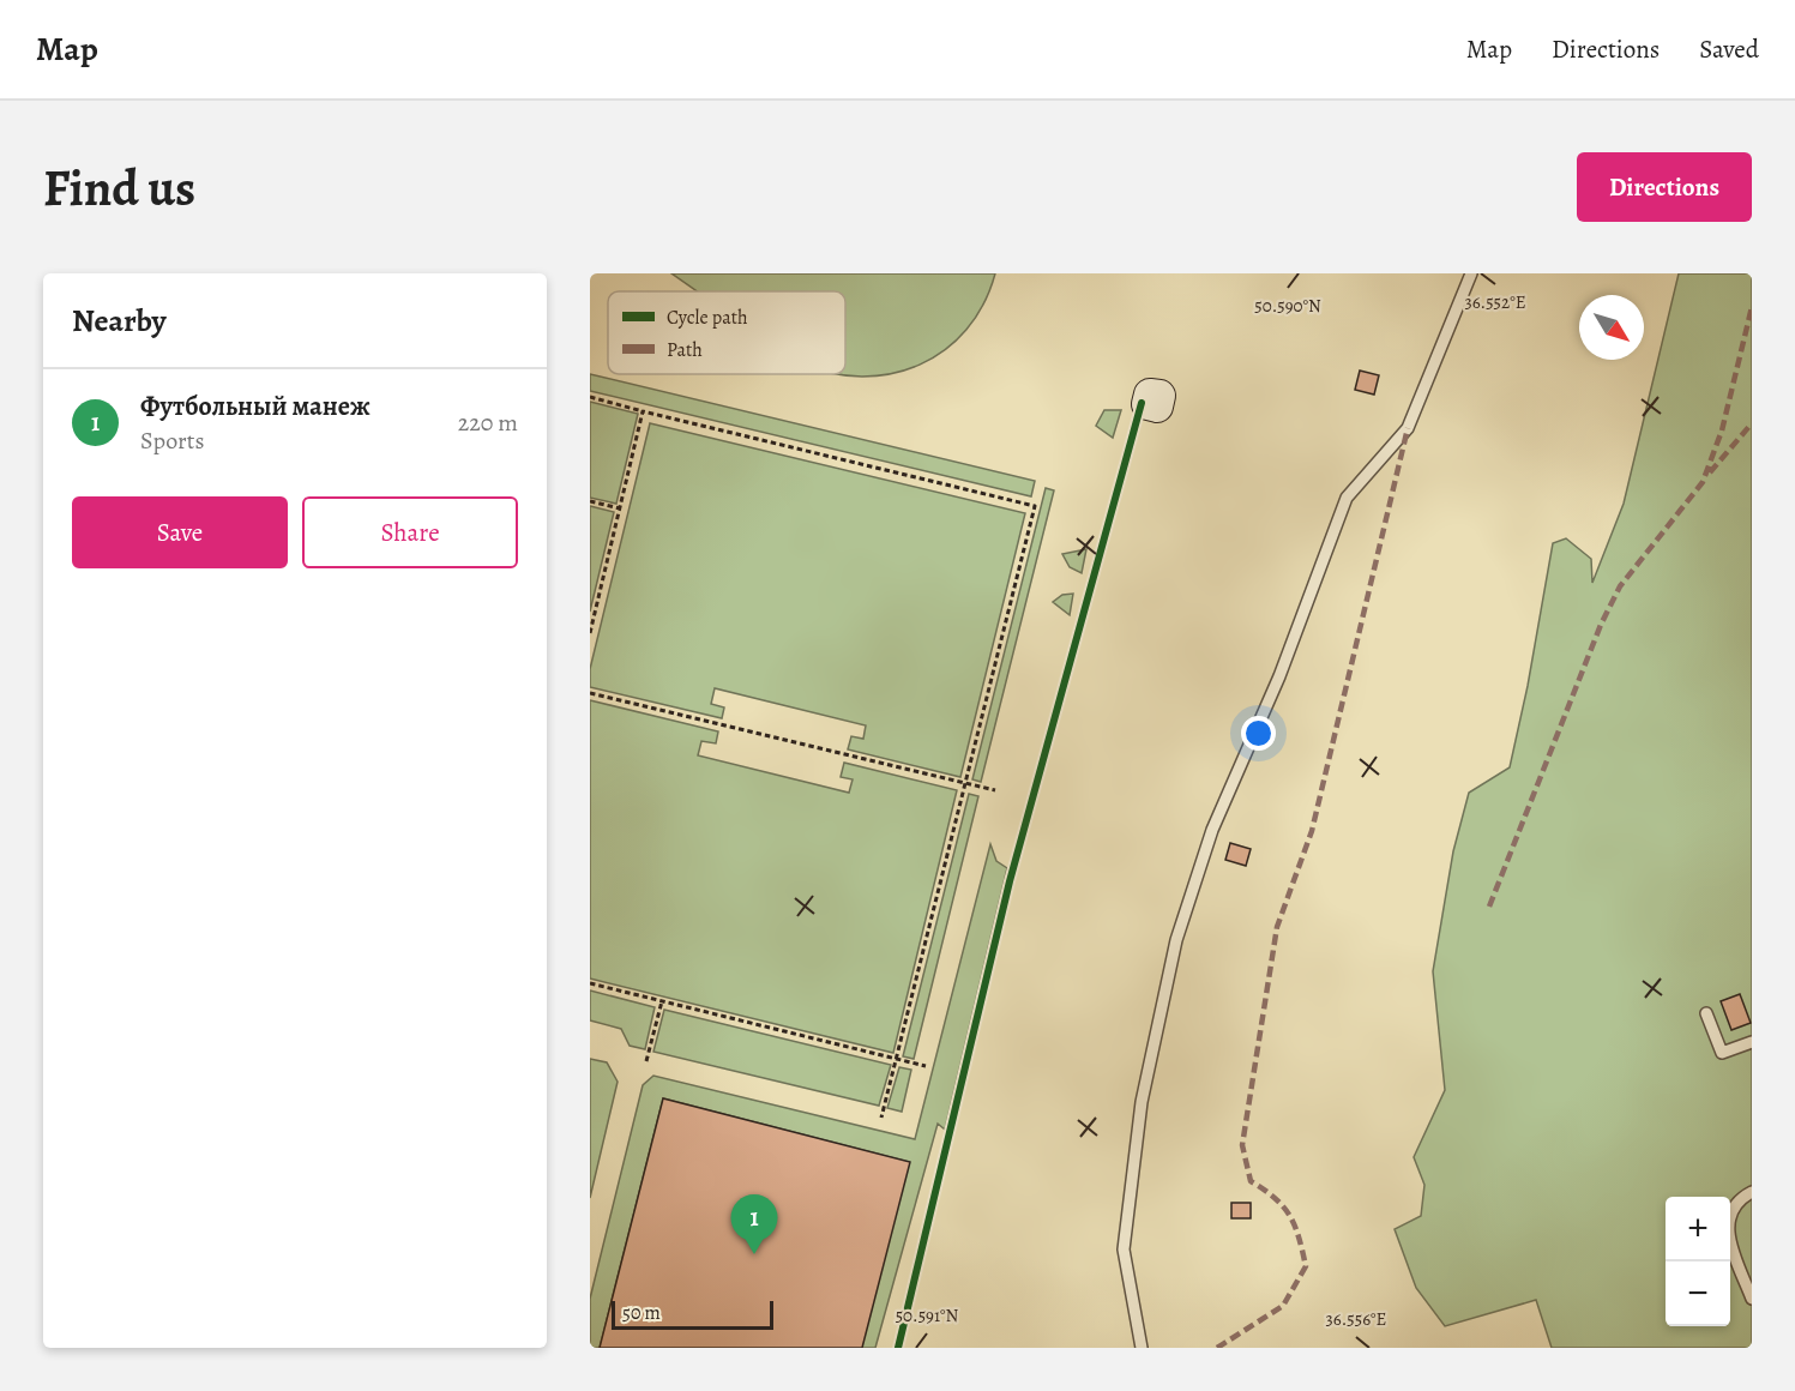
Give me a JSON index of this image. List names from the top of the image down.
{
  "legend": ["Cycle path", "Path"],
  "scale_bar": "50 m",
  "north": "bottom right",
  "page": {
    "header": "Map",
    "nav": ["Map", "Directions", "Saved"],
    "buttons": [
      "Directions",
      ["Save", "Share"]
    ],
    "title": "Find us",
    "heading": "Nearby",
    "list": [
      {
        "mark": "1",
        "name": "Футбольный манеж",
        "note": "Sports",
        "value": "220 m"
      }
    ],
    "pins": "1",
    "map_buttons": ["+", "−"],
    "scale": "50 m"
  },
  "coordinates": [
    "36.552°E",
    "50.590°N",
    "50.591°N",
    "36.556°E"
  ]
}
